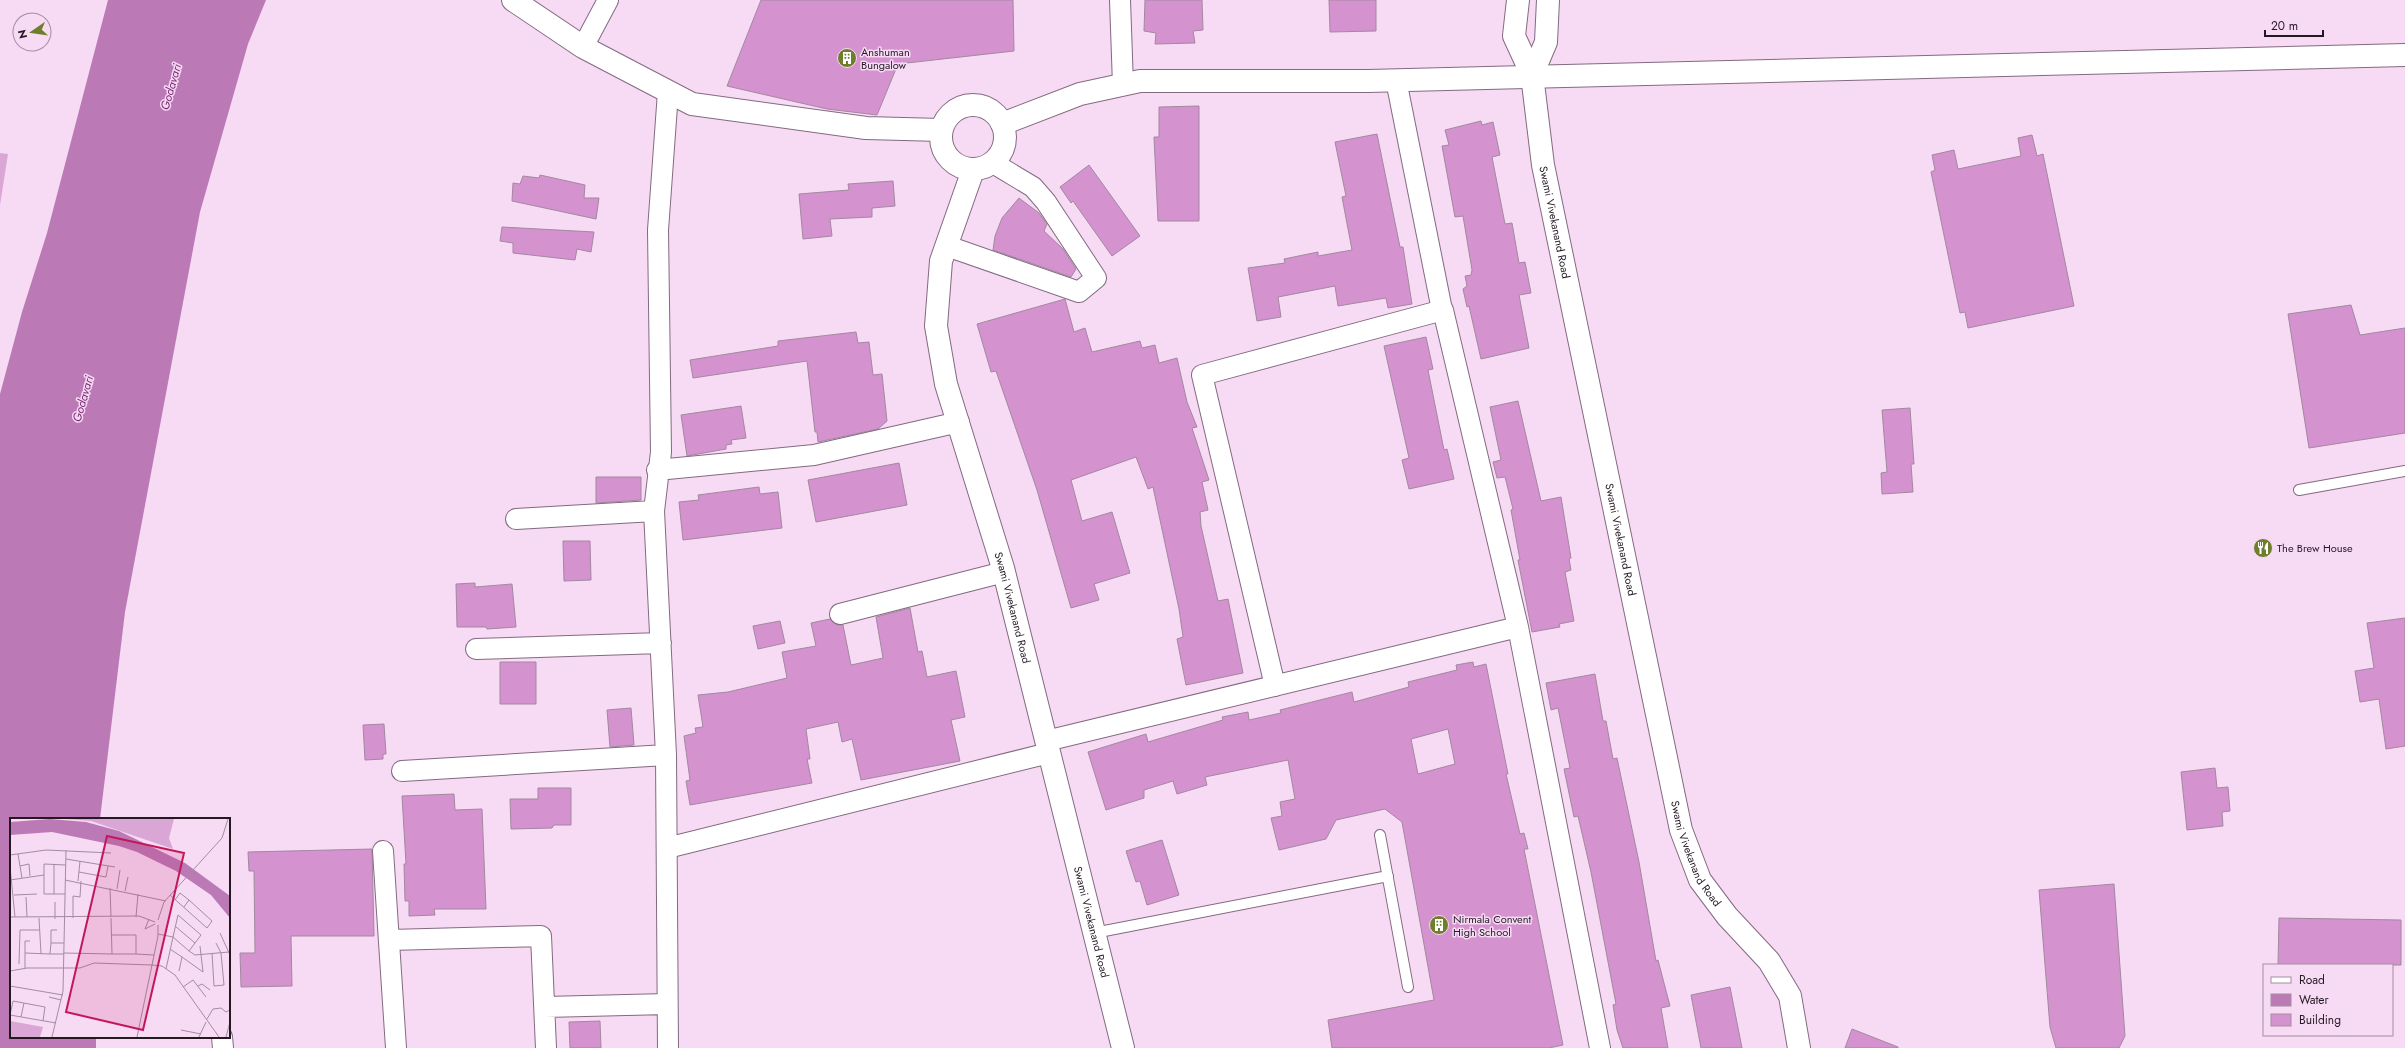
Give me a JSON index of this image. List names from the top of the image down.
{
  "streets": {
    "main road": ["Swami Vivekanand Road"]
  },
  "water": ["Godavari"],
  "places": {
    "building": ["Anshuman Bungalow", "Nirmala Convent High School"],
    "restaurant": ["The Brew House"]
  },
  "legend": ["Road", "Water", "Building"],
  "scale_bar": "20 m",
  "north": "left"
}
